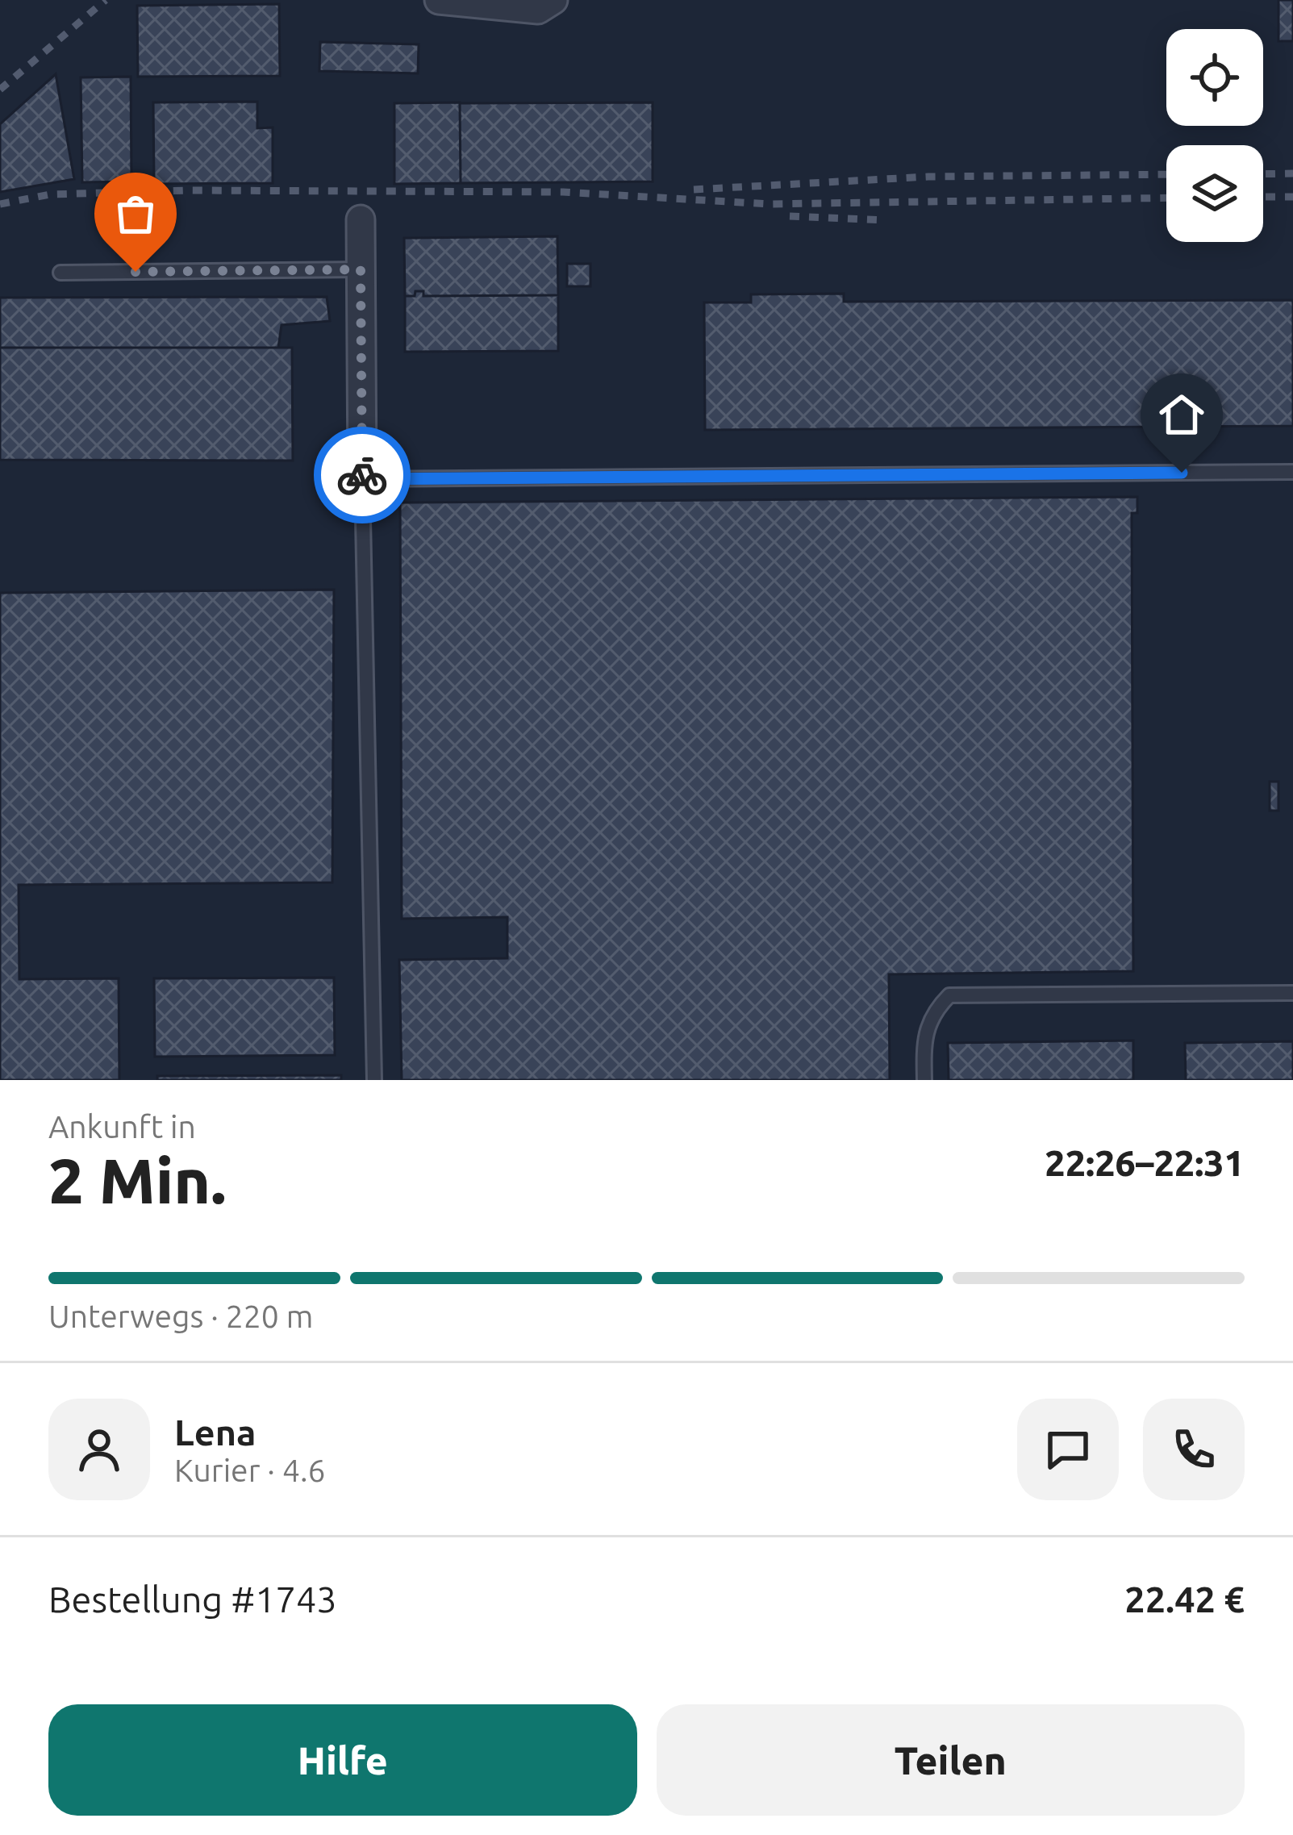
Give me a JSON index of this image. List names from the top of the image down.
{
  "page": {
    "heading": ["2 Min.", "Ankunft in", "22:26–22:31"],
    "panel": [
      "Lena",
      "Kurier · 4.6",
      "Bestellung #1743",
      "22.42 €"
    ],
    "bar": "Unterwegs · 220 m",
    "buttons": ["Hilfe", "Teilen"]
  }
}
